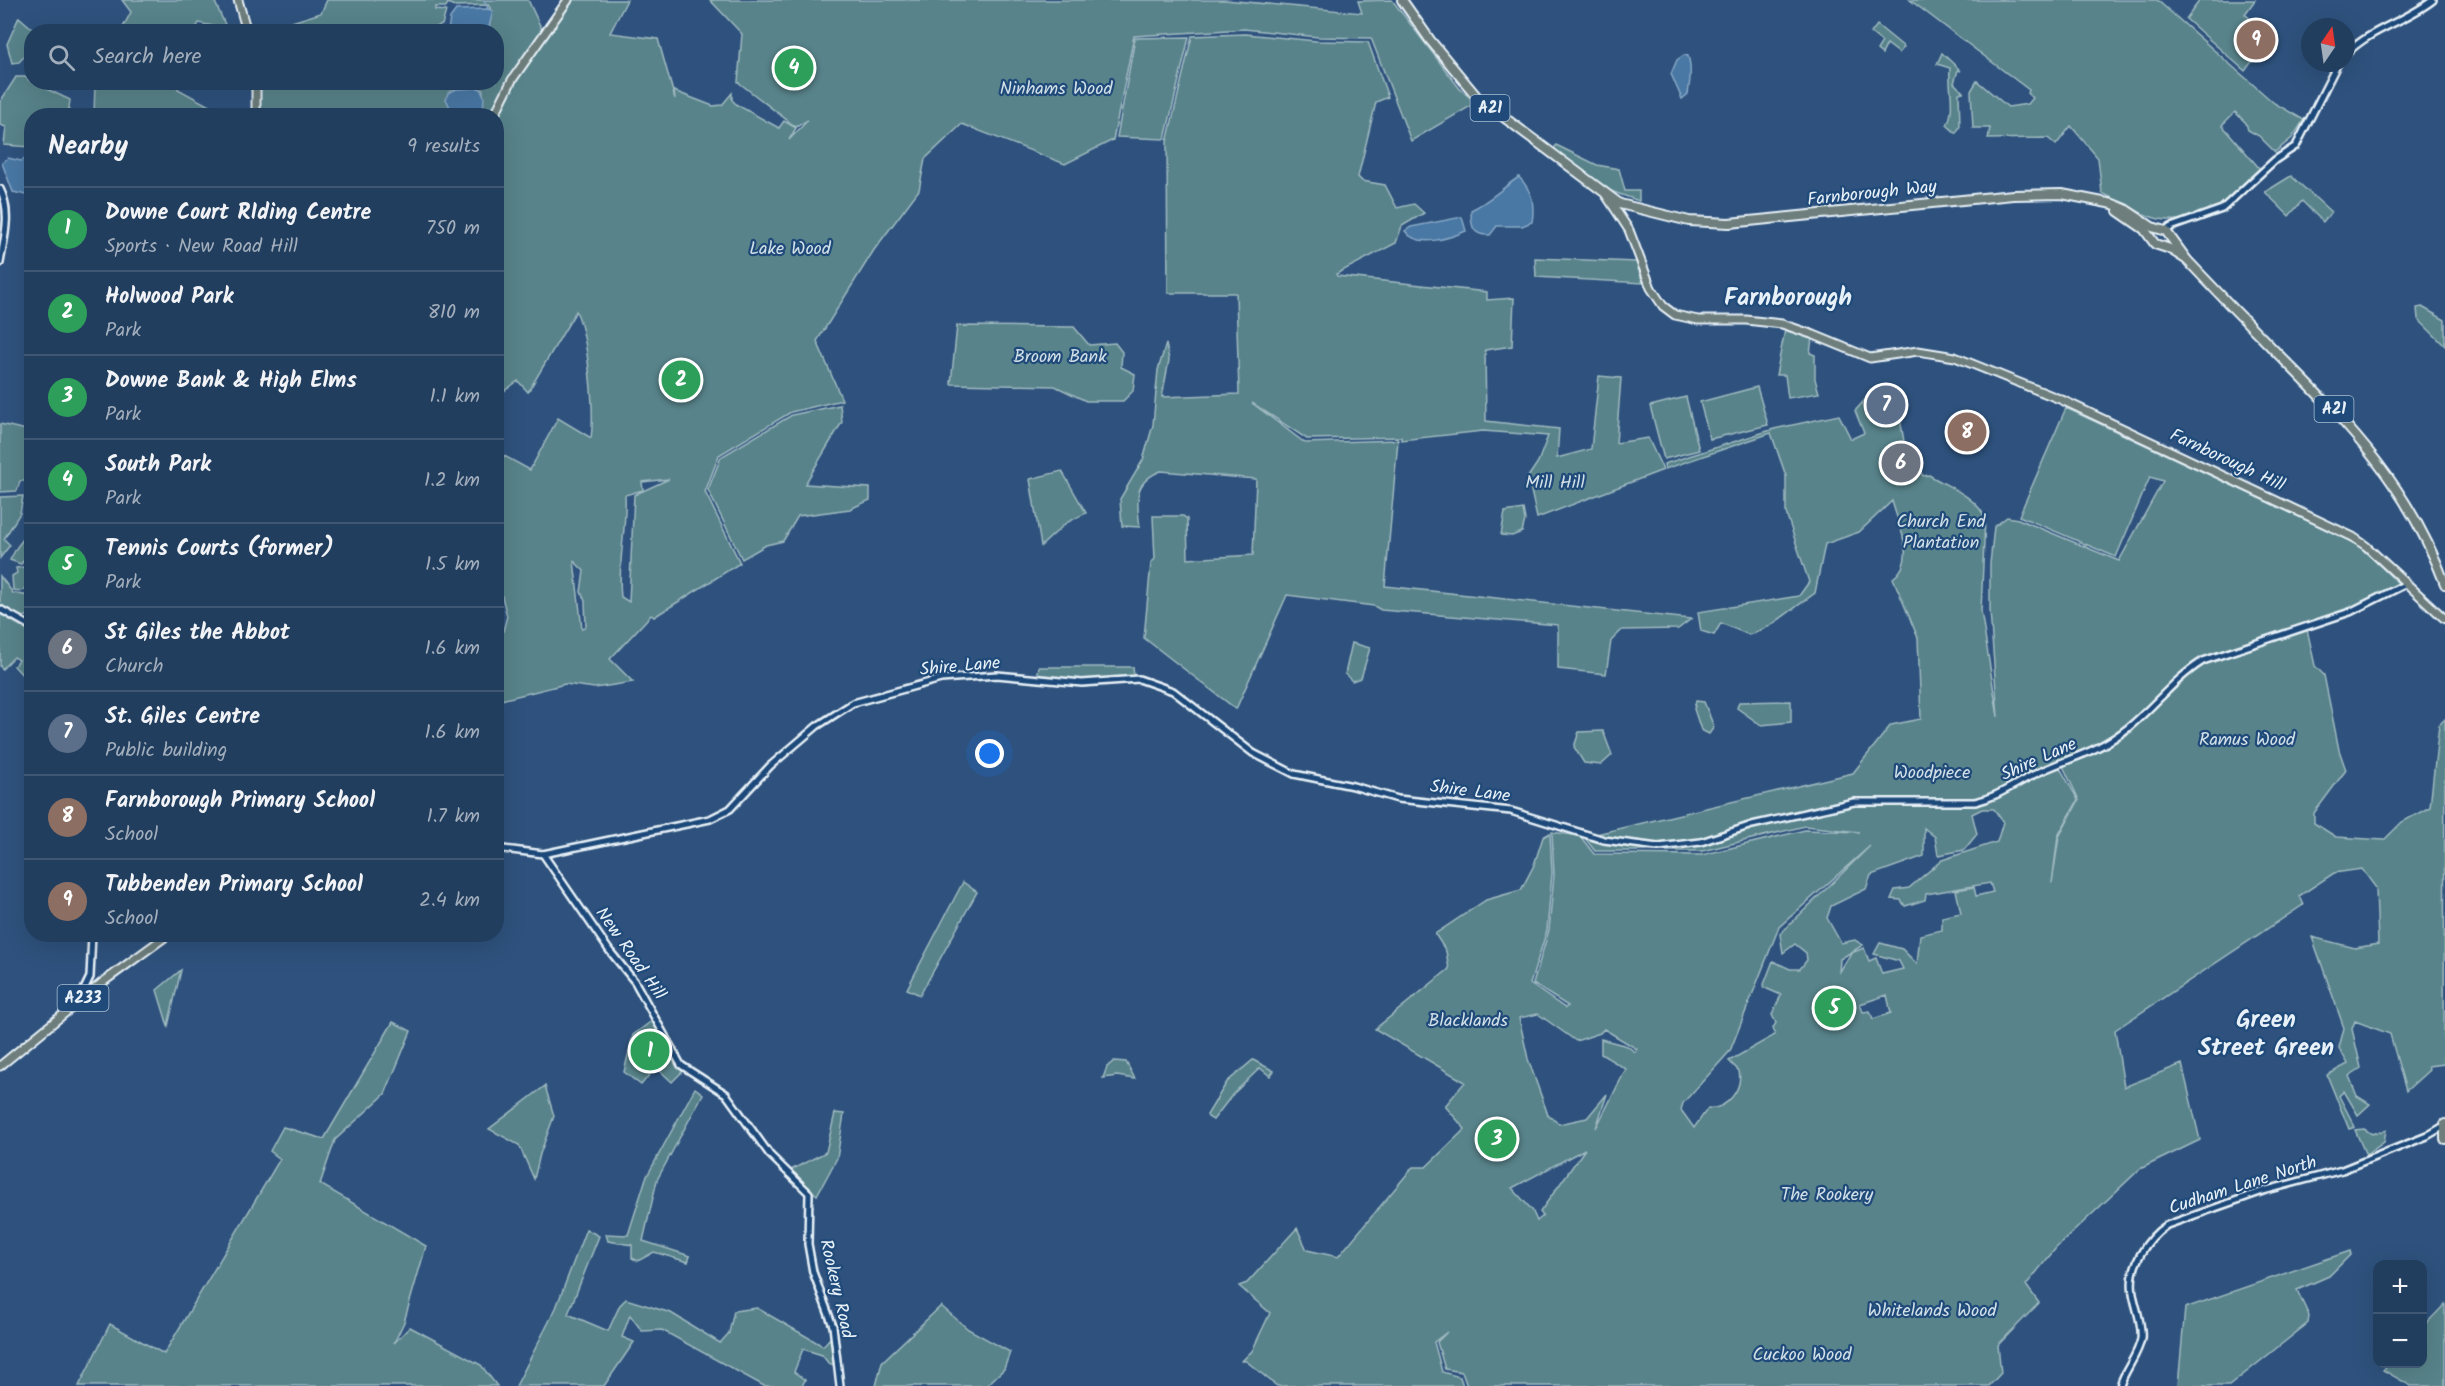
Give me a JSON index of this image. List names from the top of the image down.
{
  "streets": {
    "highway": ["A21", "Farnborough Way"],
    "main road": ["Farnborough Hill", "A233"],
    "street": [
      "Shire Lane",
      "New Road Hill",
      "Cudham Lane North",
      "Rookery Road"
    ]
  },
  "crossings": [
    ["A21", "Farnborough Way"],
    ["Farnborough Hill", "Shire Lane"],
    ["Shire Lane", "New Road Hill"],
    ["New Road Hill", "Rookery Road"]
  ],
  "districts": ["Farnborough", "Green Street Green"],
  "parks": [
    "Ninhams Wood",
    "Lake Wood",
    "Broom Bank",
    "Mill Hill",
    "Church End Plantation",
    "Ramus Wood",
    "Woodpiece",
    "Blacklands",
    "The Rookery",
    "Whitelands Wood",
    "Cuckoo Wood"
  ],
  "north": "top",
  "page": {
    "pins": [
      "9",
      "4",
      "2",
      "7",
      "8",
      "6",
      "5",
      "1",
      "3"
    ],
    "search": "Search here",
    "heading": ["Nearby", "9 results"],
    "list": [
      {
        "mark": "1",
        "name": "Downe Court RIding Centre",
        "note": "Sports · New Road Hill",
        "value": "750 m"
      },
      {
        "mark": "2",
        "name": "Holwood Park",
        "note": "Park",
        "value": "810 m"
      },
      {
        "mark": "3",
        "name": "Downe Bank & High Elms",
        "note": "Park",
        "value": "1.1 km"
      },
      {
        "mark": "4",
        "name": "South Park",
        "note": "Park",
        "value": "1.2 km"
      },
      {
        "mark": "5",
        "name": "Tennis Courts (former)",
        "note": "Park",
        "value": "1.5 km"
      },
      {
        "mark": "6",
        "name": "St Giles the Abbot",
        "note": "Church",
        "value": "1.6 km"
      },
      {
        "mark": "7",
        "name": "St. Giles Centre",
        "note": "Public building",
        "value": "1.6 km"
      },
      {
        "mark": "8",
        "name": "Farnborough Primary School",
        "note": "School",
        "value": "1.7 km"
      },
      {
        "mark": "9",
        "name": "Tubbenden Primary School",
        "note": "School",
        "value": "2.4 km"
      }
    ],
    "map_buttons": ["+", "−"]
  }
}
